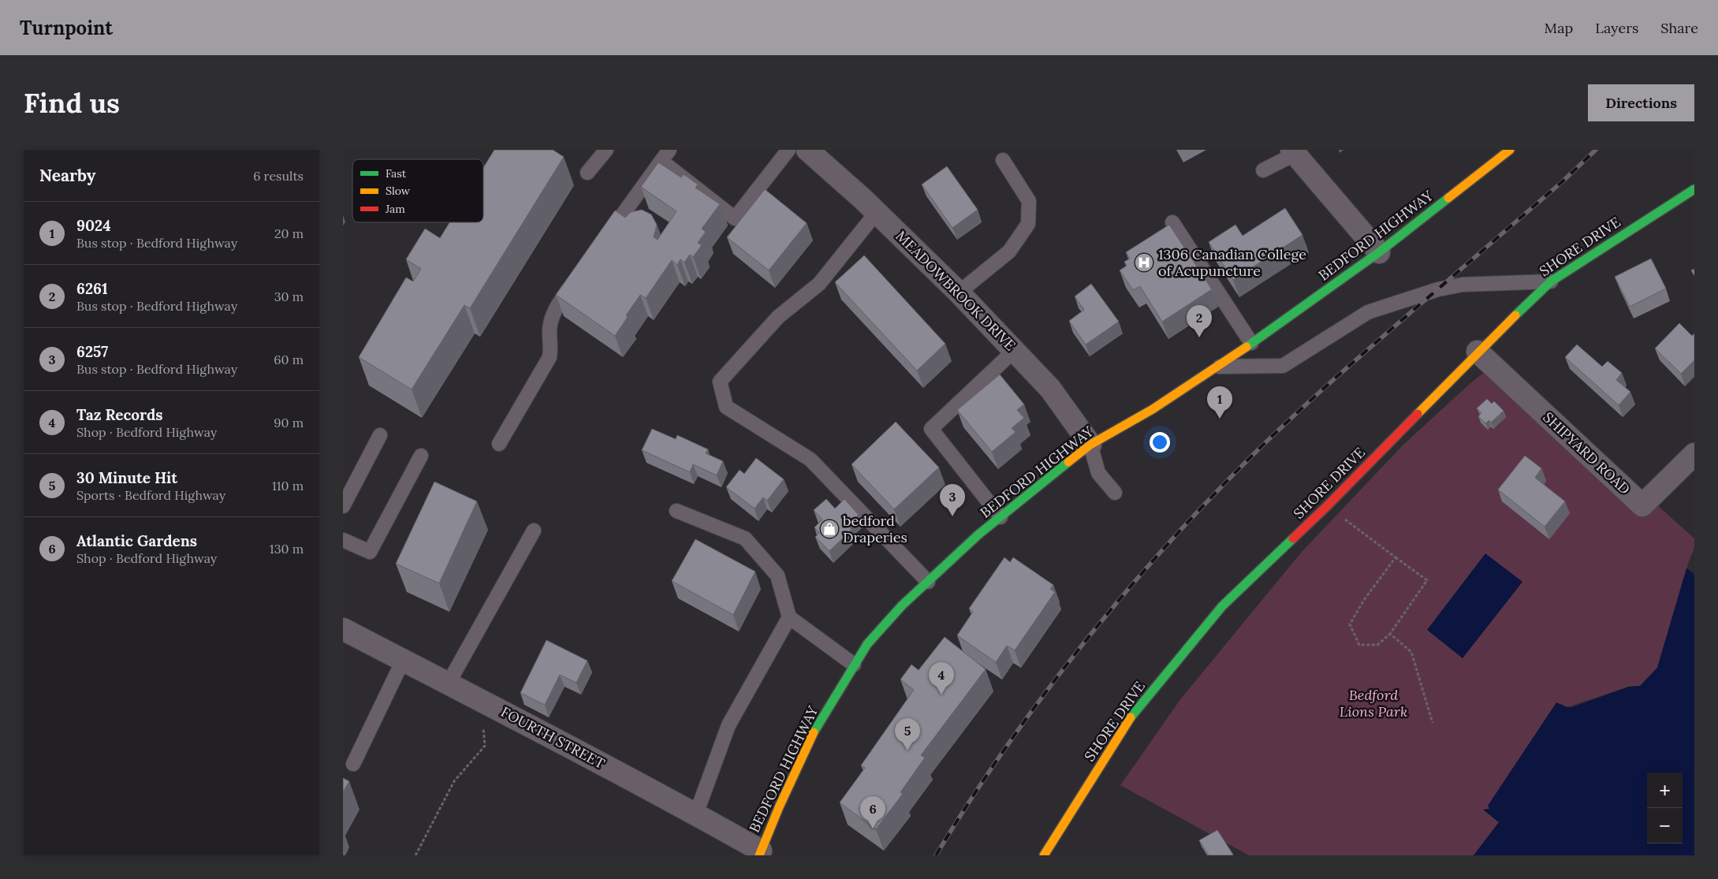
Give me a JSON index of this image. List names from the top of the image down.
{
  "streets": {
    "main road": ["BEDFORD HIGHWAY", "SHORE DRIVE"],
    "street": ["MEADOWBROOK DRIVE", "SHIPYARD ROAD", "FOURTH STREET"]
  },
  "crossings": [
    ["BEDFORD HIGHWAY", "MEADOWBROOK DRIVE"],
    ["BEDFORD HIGHWAY", "FOURTH STREET"],
    ["SHORE DRIVE", "SHIPYARD ROAD"]
  ],
  "parks": ["Bedford Lions Park"],
  "places": {
    "hospital": ["1306 Canadian College of Acupuncture"],
    "shop": ["bedford Draperies"]
  },
  "legend": ["Fast", "Slow", "Jam"],
  "page": {
    "header": "Turnpoint",
    "nav": ["Map", "Layers", "Share"],
    "buttons": "Directions",
    "title": "Find us",
    "heading": ["Nearby", "6 results"],
    "list": [
      {
        "mark": "1",
        "name": "9024",
        "note": "Bus stop · Bedford Highway",
        "value": "20 m"
      },
      {
        "mark": "2",
        "name": "6261",
        "note": "Bus stop · Bedford Highway",
        "value": "30 m"
      },
      {
        "mark": "3",
        "name": "6257",
        "note": "Bus stop · Bedford Highway",
        "value": "60 m"
      },
      {
        "mark": "4",
        "name": "Taz Records",
        "note": "Shop · Bedford Highway",
        "value": "90 m"
      },
      {
        "mark": "5",
        "name": "30 Minute Hit",
        "note": "Sports · Bedford Highway",
        "value": "110 m"
      },
      {
        "mark": "6",
        "name": "Atlantic Gardens",
        "note": "Shop · Bedford Highway",
        "value": "130 m"
      }
    ],
    "pins": [
      "2",
      "1",
      "3",
      "4",
      "5",
      "6"
    ],
    "map_buttons": ["+", "−"]
  }
}
